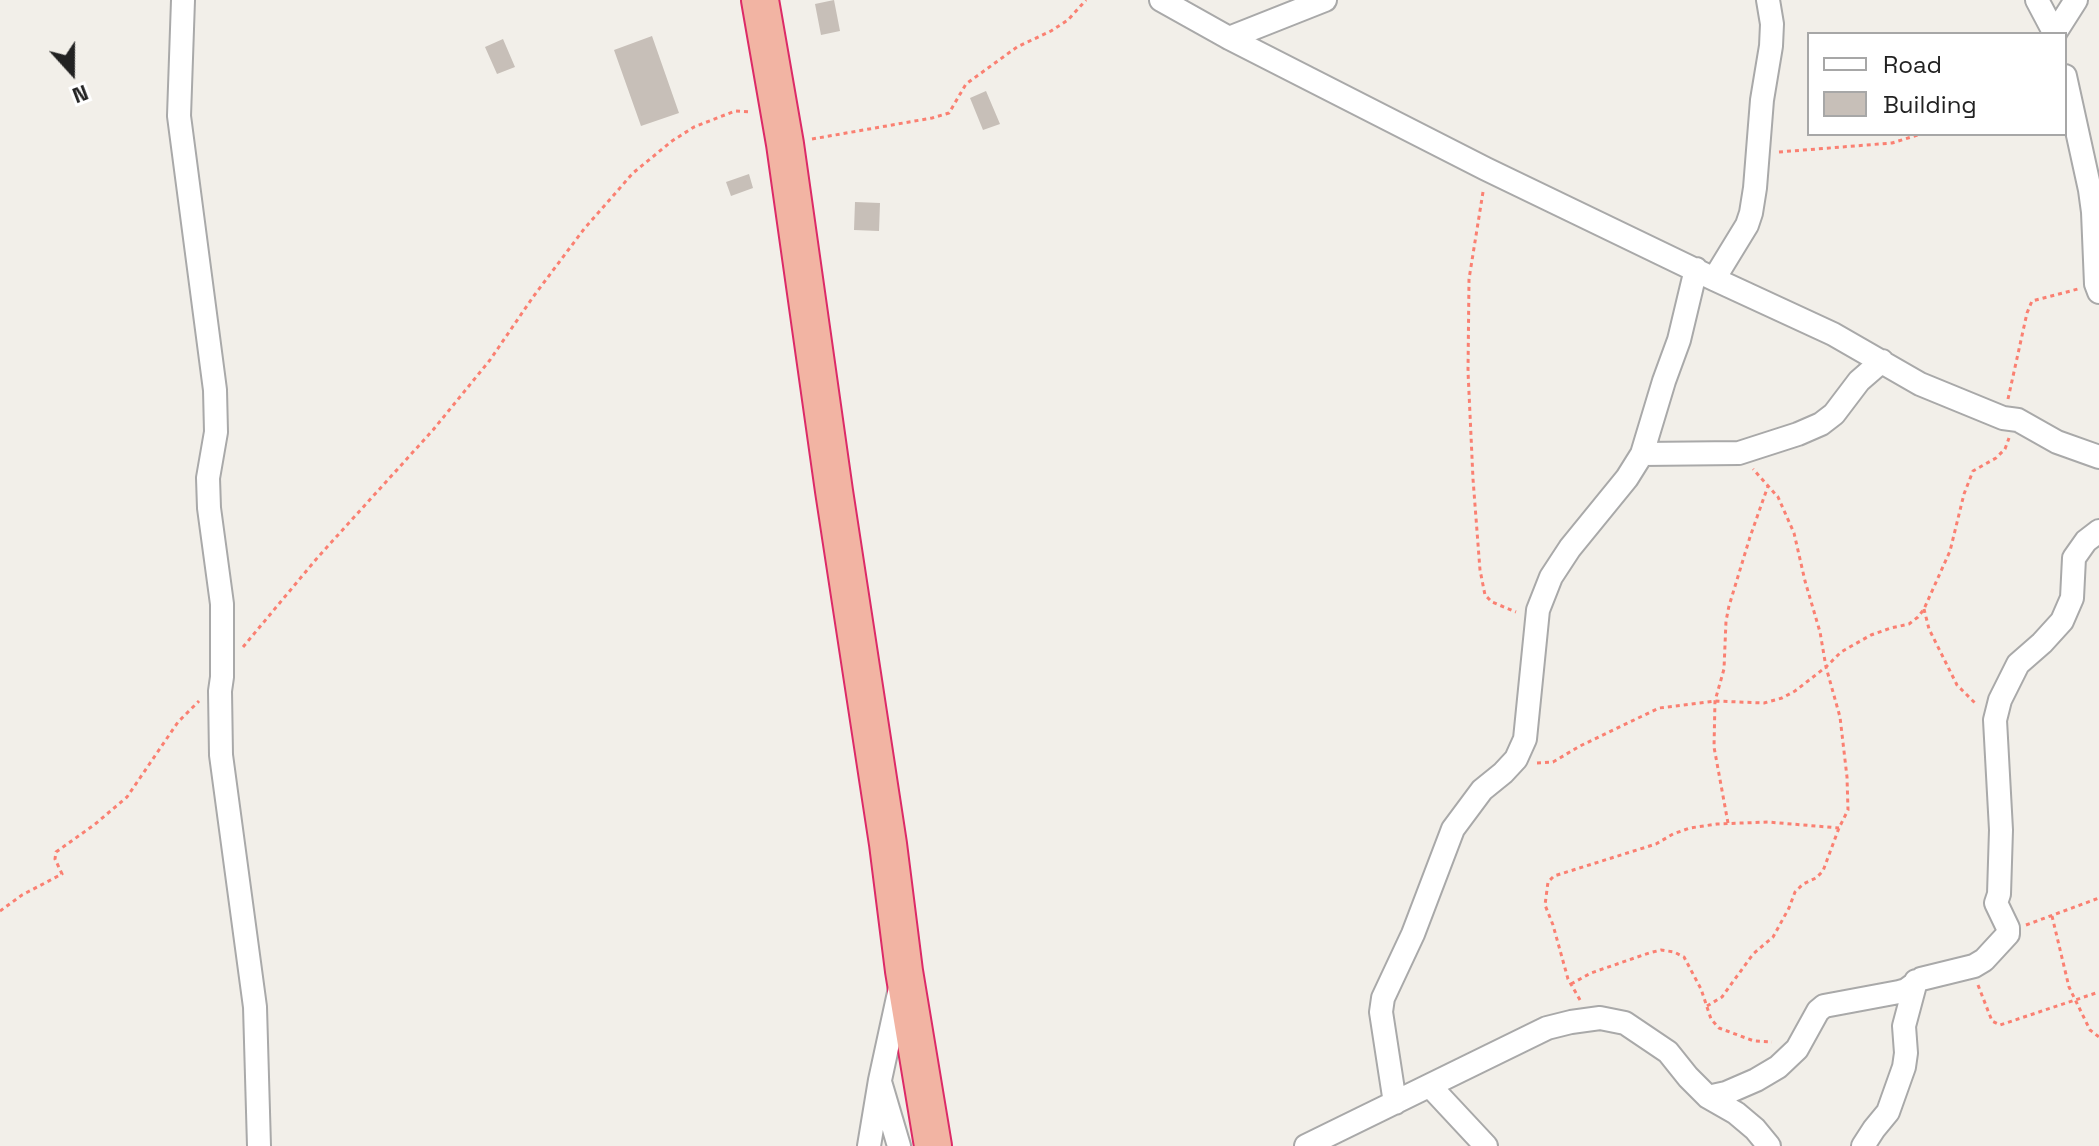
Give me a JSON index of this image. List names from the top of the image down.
{
  "legend": ["Road", "Building"],
  "north": "bottom"
}
